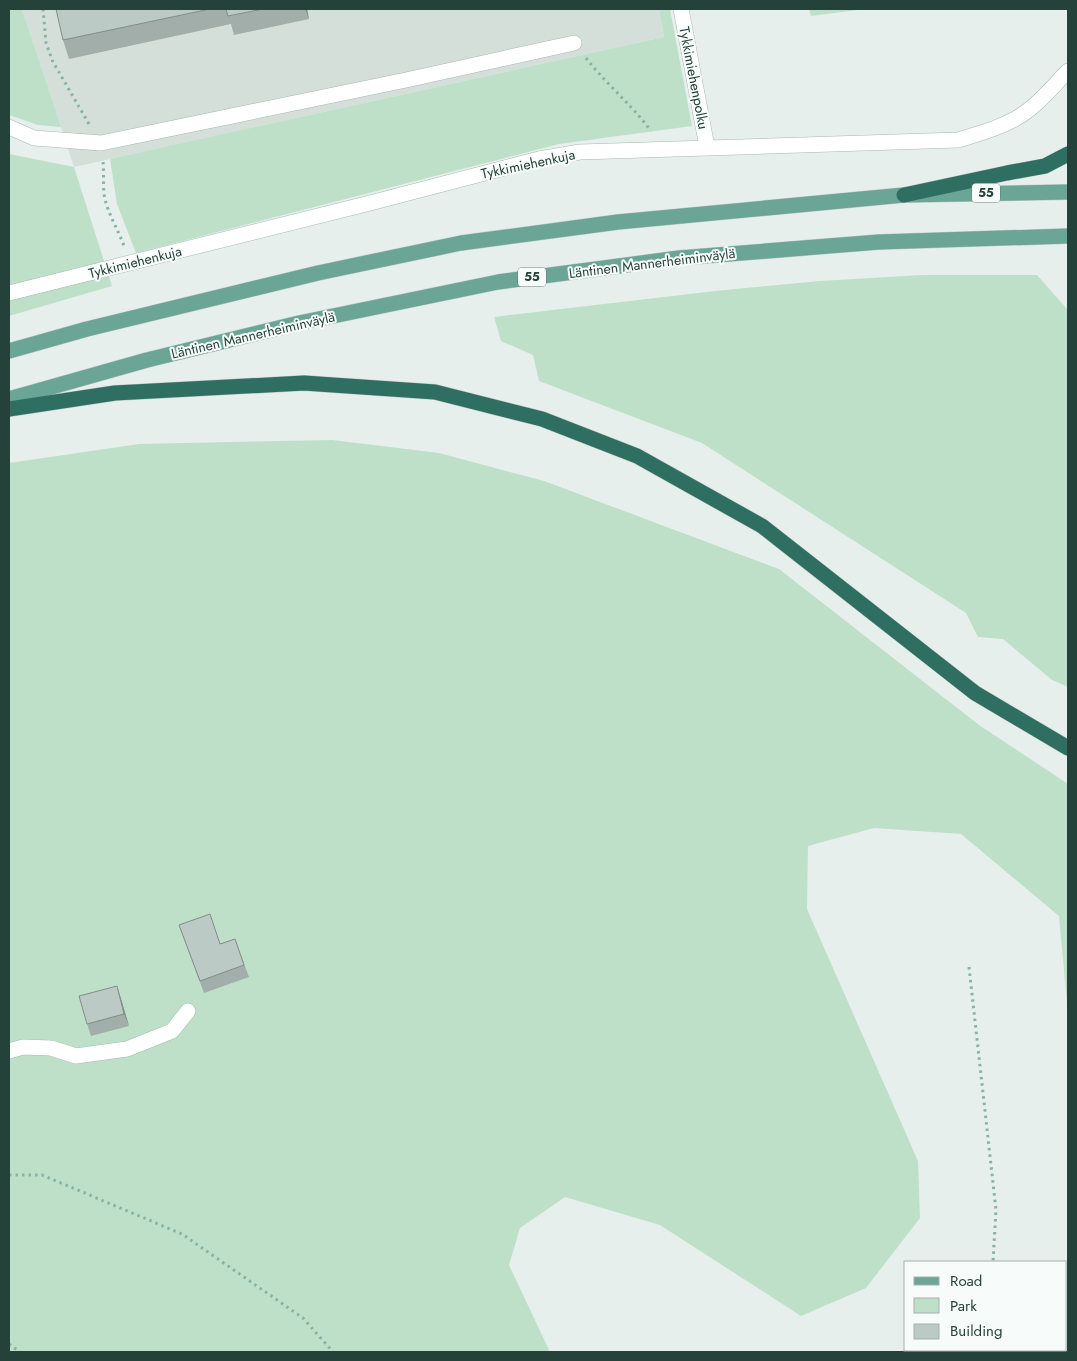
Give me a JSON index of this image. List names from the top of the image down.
{
  "streets": {
    "main road": ["55", "Läntinen Mannerheiminväylä"],
    "street": ["Tykkimiehenpolku", "Tykkimiehenkuja"]
  },
  "crossings": [
    ["Tykkimiehenpolku", "Tykkimiehenkuja"]
  ],
  "legend": ["Road", "Park", "Building"]
}
